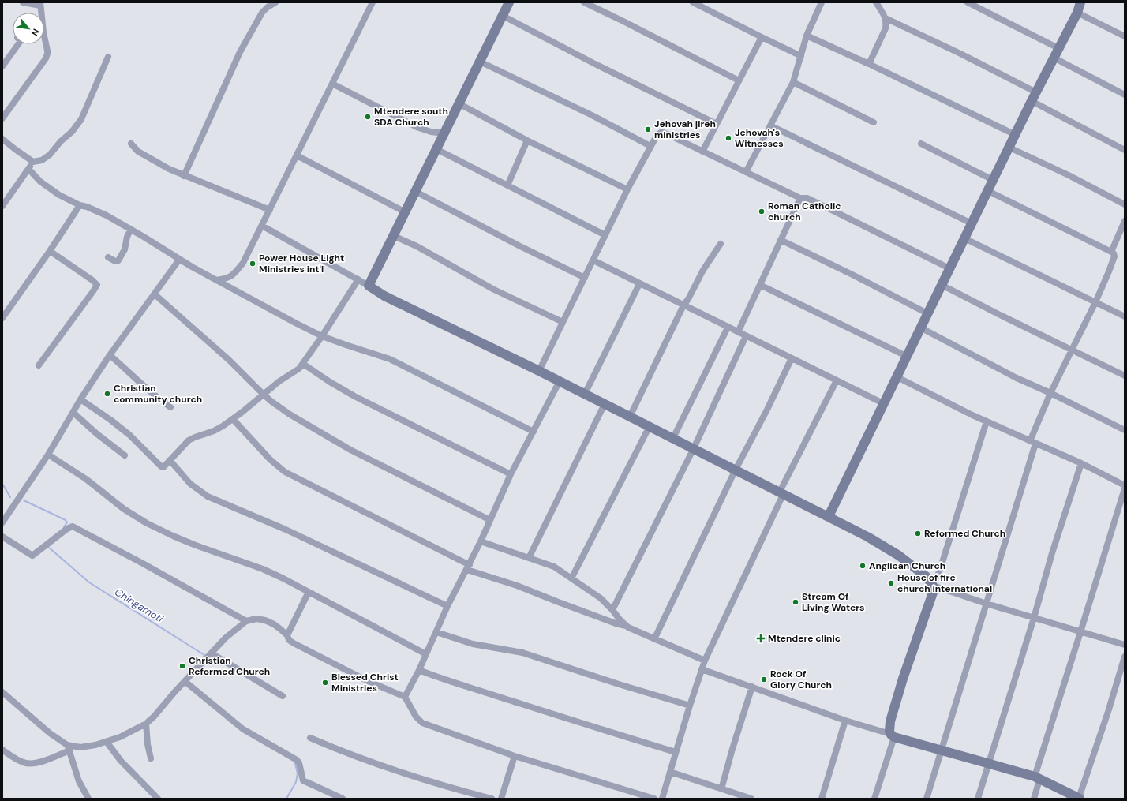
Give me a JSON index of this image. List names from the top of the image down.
{
  "water": ["Chingamoti"],
  "places": {
    "other": [
      "Mtendere south SDA Church",
      "Jehovah jireh ministries",
      "Jehovah's Witnesses",
      "Roman Catholic church",
      "Power House Light Ministries int'l",
      "Christian community church",
      "Reformed Church",
      "Anglican Church",
      "House of fire church international",
      "Stream Of Living Waters",
      "Christian Reformed Church",
      "Rock Of Glory Church",
      "Blessed Christ Ministries"
    ],
    "health": ["Mtendere clinic"]
  },
  "north": "bottom right"
}
